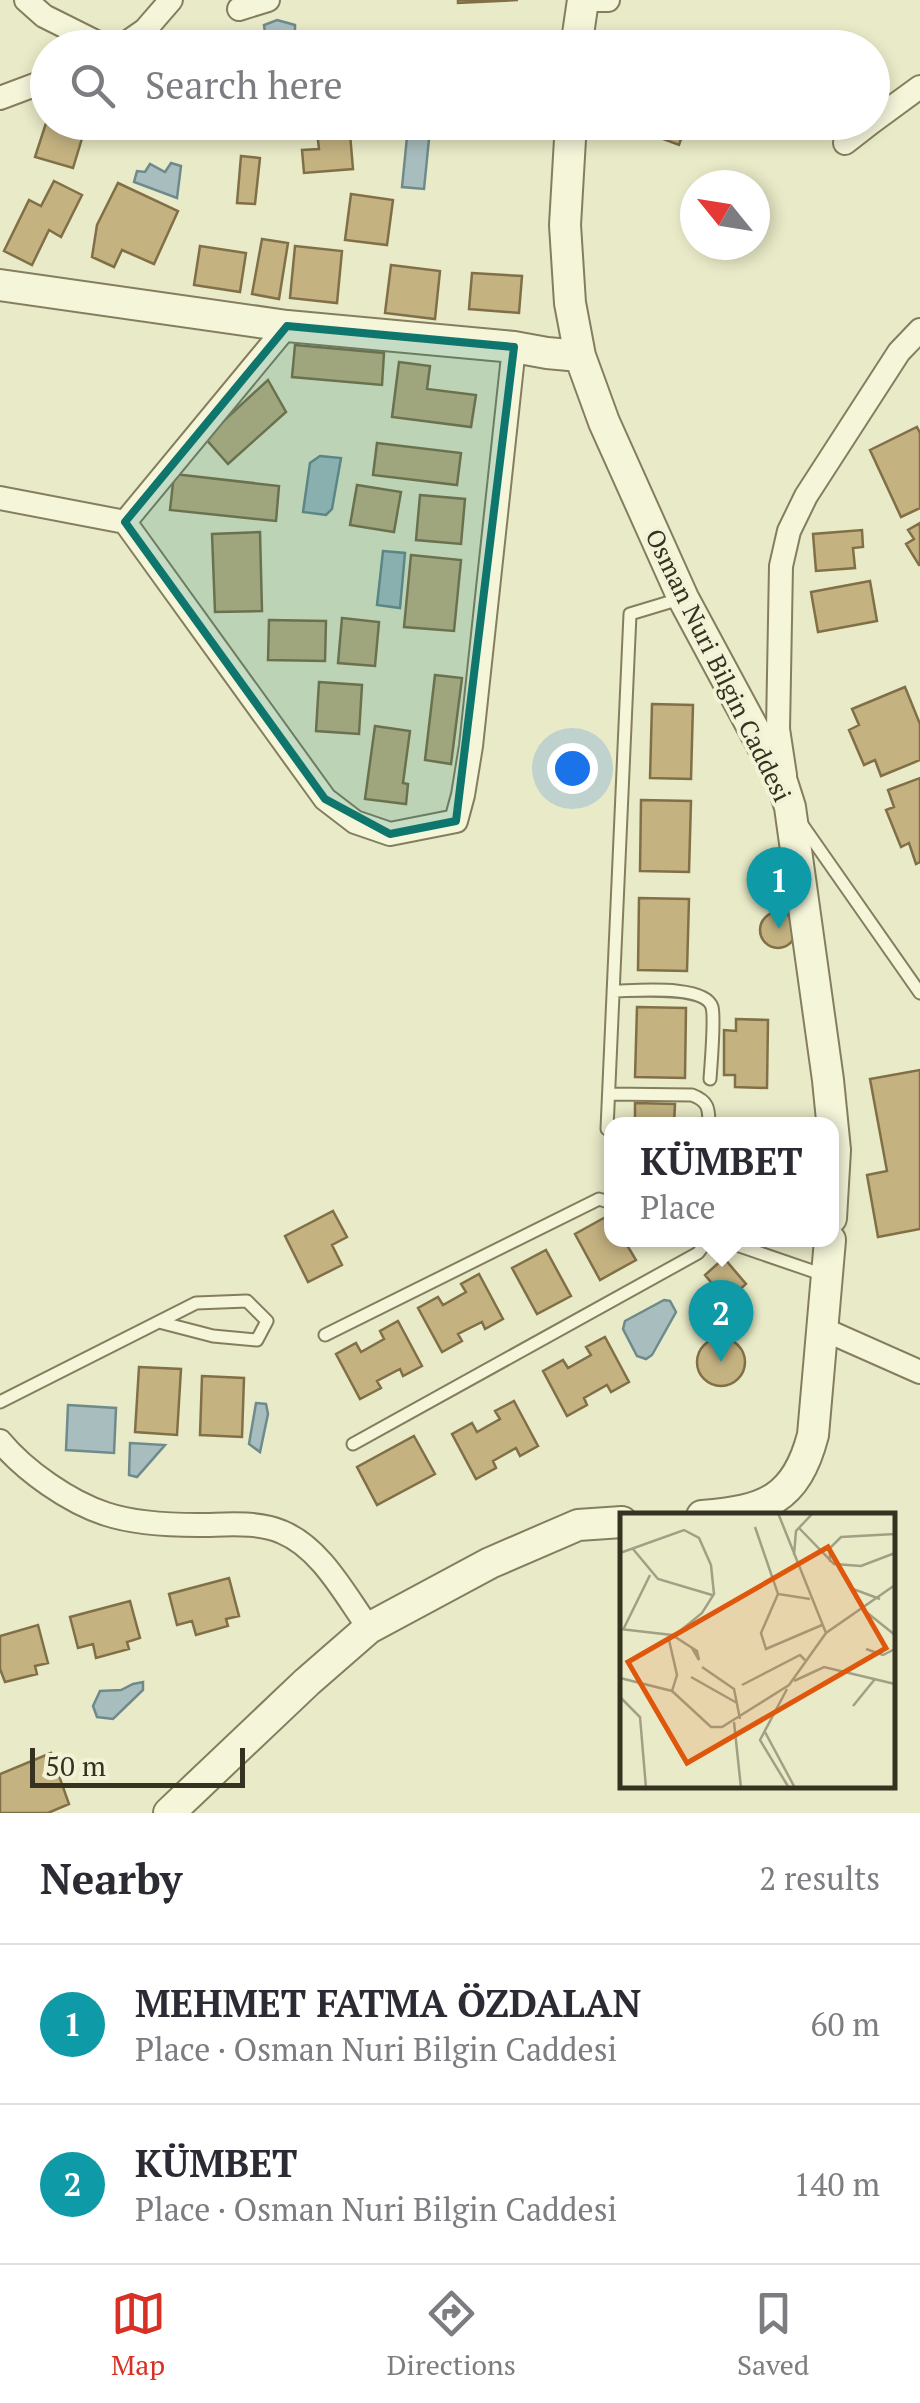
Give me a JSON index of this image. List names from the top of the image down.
{
  "streets": {
    "street": ["Osman Nuri Bilgin Caddesi"]
  },
  "scale_bar": "50 m",
  "north": "top left",
  "page": {
    "search": "Search here",
    "pins": ["1", "2"],
    "popup": ["KÜMBET", "Place"],
    "scale": "50 m",
    "heading": ["Nearby", "2 results"],
    "list": [
      {
        "mark": "1",
        "name": "MEHMET FATMA ÖZDALAN",
        "note": "Place · Osman Nuri Bilgin Caddesi",
        "value": "60 m"
      },
      {
        "mark": "2",
        "name": "KÜMBET",
        "note": "Place · Osman Nuri Bilgin Caddesi",
        "value": "140 m"
      }
    ],
    "nav": ["Map", "Directions", "Saved"]
  }
}
